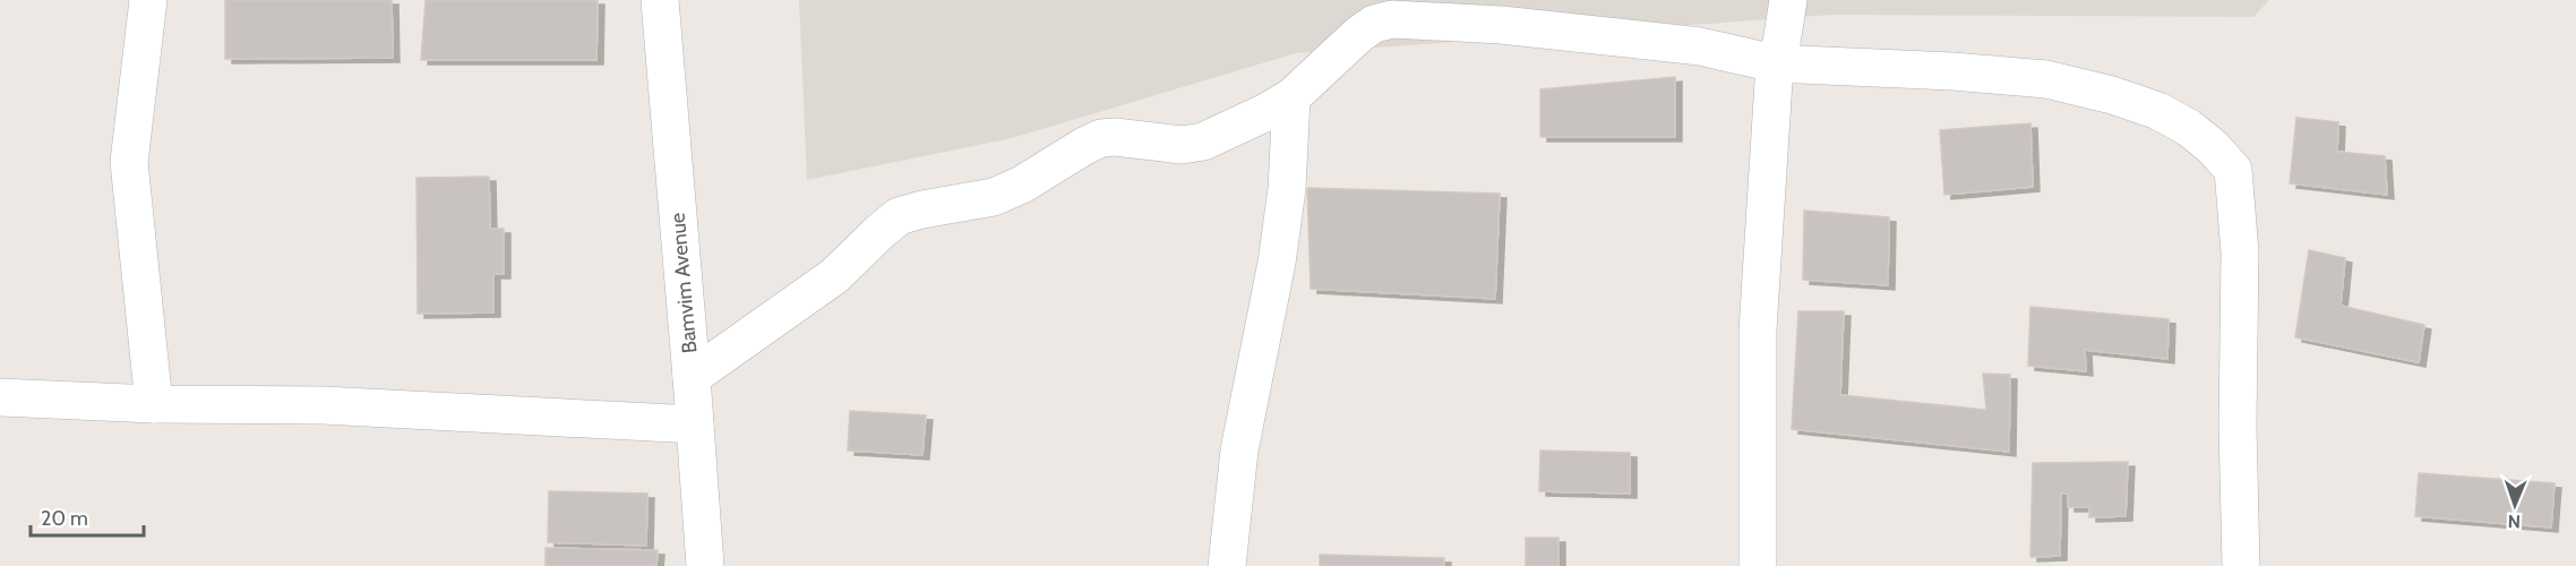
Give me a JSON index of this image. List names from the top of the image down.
{
  "streets": {
    "street": ["Bamvim Avenue"]
  },
  "scale_bar": "20 m",
  "north": "bottom"
}
